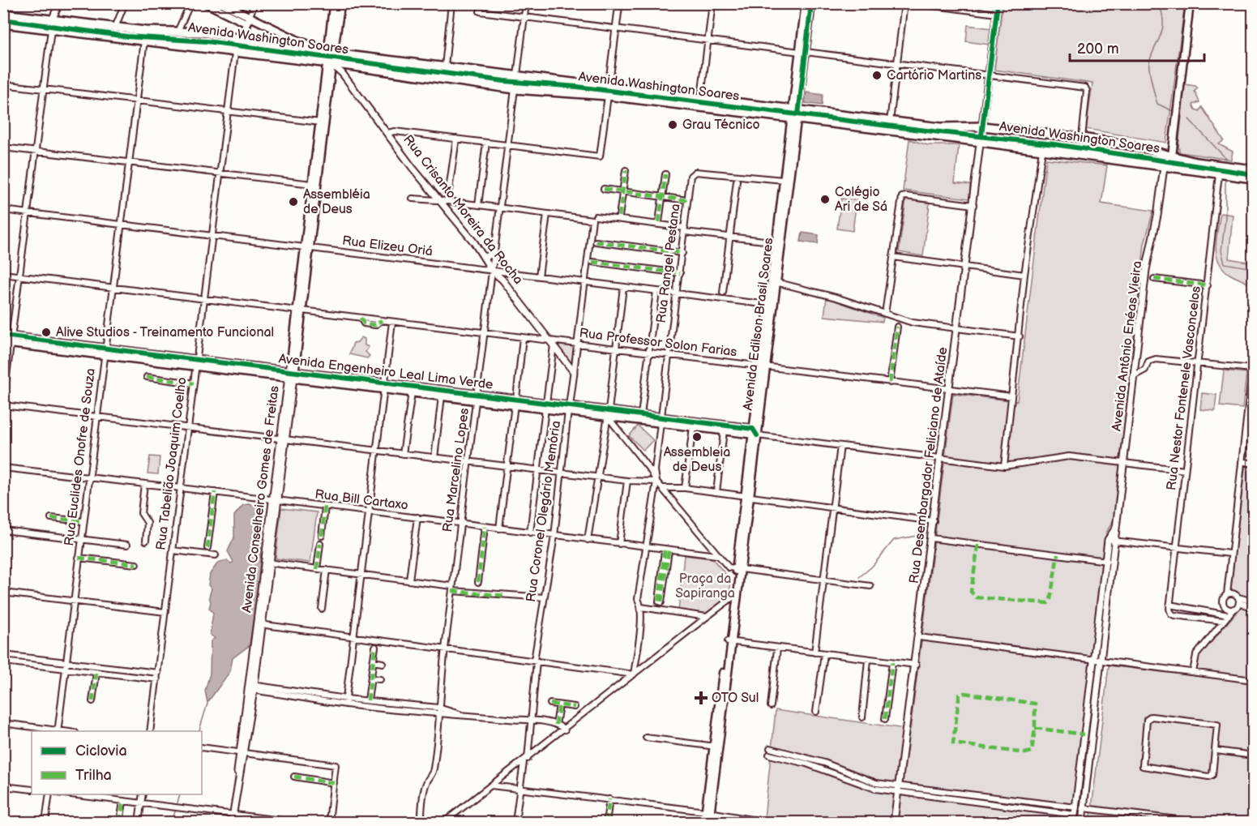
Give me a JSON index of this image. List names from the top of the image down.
{
  "streets": {
    "main road": [
      "Avenida Washington Soares",
      "Avenida Edilson Brasil Soares",
      "Avenida Engenheiro Leal Lima Verde",
      "Avenida Conselheiro Gomes de Freitas"
    ],
    "street": [
      "Rua Crisanto Moreira da Rocha",
      "Rua Elizeu Oriá",
      "Rua Rangel Pestana",
      "Rua Professor Solon Farias",
      "Avenida Antônio Enéas Vieira",
      "Rua Nestor Fontenele Vasconcelos",
      "Rua Euclides Onofre de Souza",
      "Rua Tabelião Joaquim Coelho",
      "Rua Desembargador Feliciano de Ataíde",
      "Rua Marcelino Lopes",
      "Rua Bill Cartaxo",
      "Rua Coronel Olegário Memória"
    ]
  },
  "crossings": [
    ["Avenida Washington Soares", "Rua Crisanto Moreira da Rocha"],
    ["Avenida Washington Soares", "Avenida Edilson Brasil Soares"],
    ["Avenida Washington Soares", "Avenida Antônio Enéas Vieira"],
    ["Avenida Washington Soares", "Rua Nestor Fontenele Vasconcelos"],
    ["Avenida Washington Soares", "Rua Euclides Onofre de Souza"],
    ["Avenida Washington Soares", "Rua Tabelião Joaquim Coelho"],
    ["Avenida Washington Soares", "Rua Desembargador Feliciano de Ataíde"],
    ["Avenida Washington Soares", "Rua Marcelino Lopes"],
    ["Avenida Washington Soares", "Avenida Conselheiro Gomes de Freitas"],
    ["Rua Crisanto Moreira da Rocha", "Rua Elizeu Oriá"],
    ["Rua Crisanto Moreira da Rocha", "Rua Professor Solon Farias"],
    ["Rua Crisanto Moreira da Rocha", "Rua Marcelino Lopes"],
    ["Rua Crisanto Moreira da Rocha", "Avenida Conselheiro Gomes de Freitas"],
    ["Rua Crisanto Moreira da Rocha", "Rua Coronel Olegário Memória"],
    ["Rua Elizeu Oriá", "Rua Rangel Pestana"],
    ["Rua Elizeu Oriá", "Avenida Edilson Brasil Soares"],
    ["Rua Elizeu Oriá", "Rua Euclides Onofre de Souza"],
    ["Rua Elizeu Oriá", "Rua Tabelião Joaquim Coelho"],
    ["Rua Elizeu Oriá", "Rua Marcelino Lopes"],
    ["Rua Elizeu Oriá", "Avenida Conselheiro Gomes de Freitas"],
    ["Rua Elizeu Oriá", "Rua Coronel Olegário Memória"],
    ["Rua Rangel Pestana", "Avenida Edilson Brasil Soares"],
    ["Rua Rangel Pestana", "Rua Professor Solon Farias"],
    ["Rua Rangel Pestana", "Avenida Engenheiro Leal Lima Verde"],
    ["Rua Rangel Pestana", "Rua Bill Cartaxo"],
    ["Avenida Edilson Brasil Soares", "Rua Professor Solon Farias"],
    ["Avenida Edilson Brasil Soares", "Avenida Engenheiro Leal Lima Verde"],
    ["Rua Professor Solon Farias", "Rua Euclides Onofre de Souza"],
    ["Rua Professor Solon Farias", "Rua Tabelião Joaquim Coelho"],
    ["Rua Professor Solon Farias", "Rua Desembargador Feliciano de Ataíde"],
    ["Rua Professor Solon Farias", "Rua Marcelino Lopes"],
    ["Rua Professor Solon Farias", "Avenida Conselheiro Gomes de Freitas"],
    ["Rua Professor Solon Farias", "Rua Coronel Olegário Memória"],
    ["Avenida Antônio Enéas Vieira", "Avenida Engenheiro Leal Lima Verde"],
    ["Avenida Engenheiro Leal Lima Verde", "Rua Nestor Fontenele Vasconcelos"],
    ["Avenida Engenheiro Leal Lima Verde", "Rua Euclides Onofre de Souza"],
    ["Avenida Engenheiro Leal Lima Verde", "Rua Tabelião Joaquim Coelho"],
    ["Avenida Engenheiro Leal Lima Verde", "Rua Desembargador Feliciano de Ataíde"],
    ["Avenida Engenheiro Leal Lima Verde", "Rua Marcelino Lopes"],
    ["Avenida Engenheiro Leal Lima Verde", "Avenida Conselheiro Gomes de Freitas"],
    ["Avenida Engenheiro Leal Lima Verde", "Rua Coronel Olegário Memória"],
    ["Rua Euclides Onofre de Souza", "Rua Bill Cartaxo"],
    ["Rua Tabelião Joaquim Coelho", "Rua Bill Cartaxo"],
    ["Rua Marcelino Lopes", "Rua Bill Cartaxo"],
    ["Avenida Conselheiro Gomes de Freitas", "Rua Bill Cartaxo"],
    ["Rua Bill Cartaxo", "Rua Coronel Olegário Memória"]
  ],
  "parks": ["Praça da Sapiranga"],
  "places": {
    "other": [
      "Cartório Martins",
      "Grau Técnico",
      "Colégio Ari de Sá",
      "Assembléia de Deus",
      "Alive Studios - Treinamento Funcional",
      "Assembleia de Deus"
    ],
    "health": ["OTO Sul"]
  },
  "legend": ["Ciclovia", "Trilha"],
  "scale_bar": "200 m"
}
